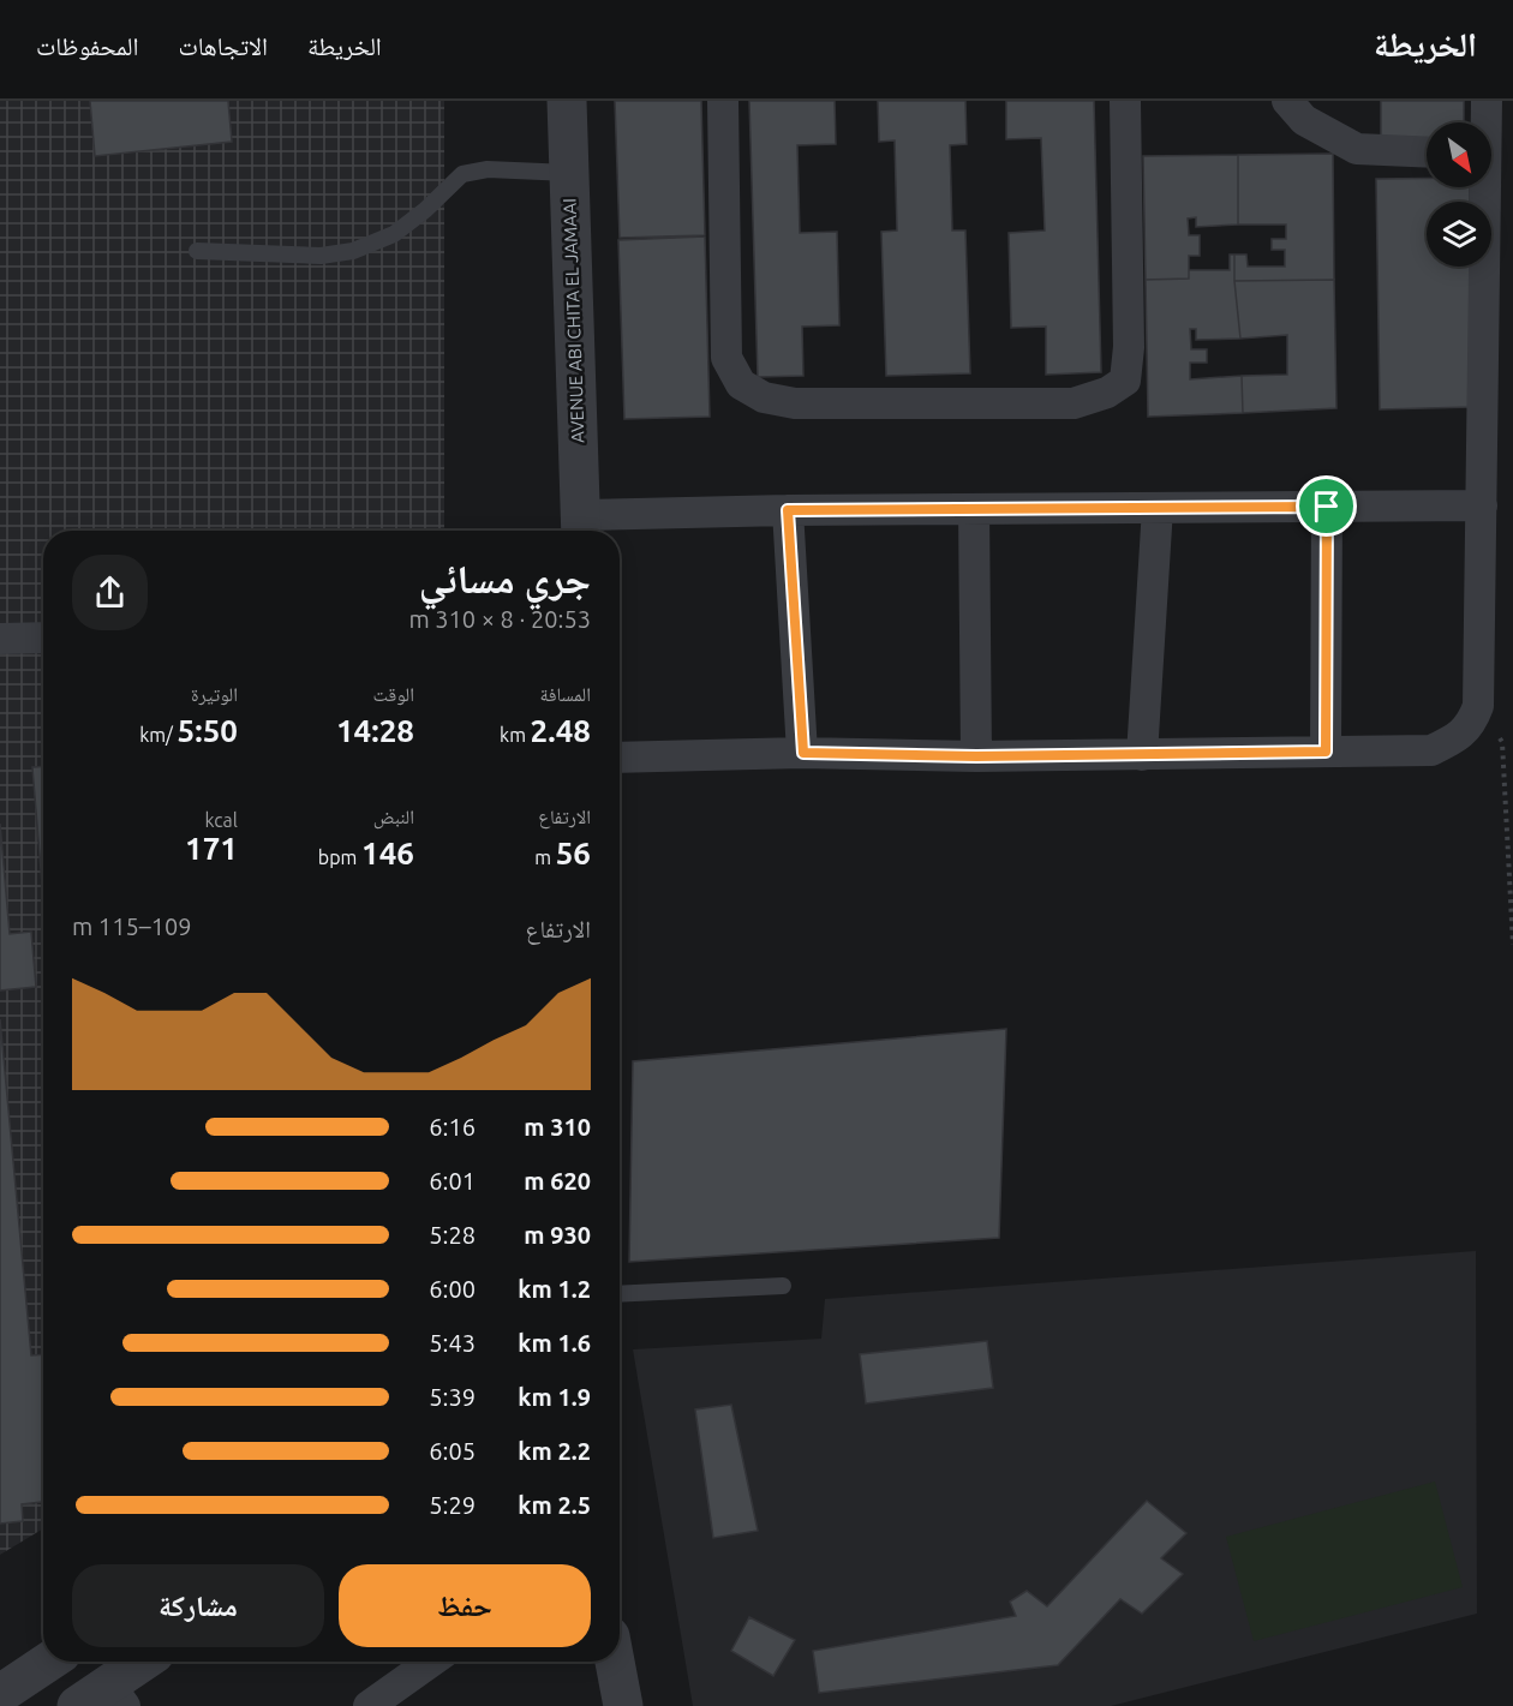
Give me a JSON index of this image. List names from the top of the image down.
{
  "streets": {
    "street": ["AVENUE ABI CHITA EL JAMAAI"]
  },
  "north": "bottom right",
  "page": {
    "header": "الخريطة",
    "nav": ["الخريطة", "الاتجاهات", "المحفوظات"],
    "heading": ["جري مسائي", "20:53 · 8 × 310 m"],
    "stats": [
      ["المسافة", "2.48 km"],
      ["الوقت", "14:28"],
      ["الوتيرة", "5:50 /km"],
      ["الارتفاع", "56 m"],
      ["النبض", "146 bpm"],
      ["kcal", "171"]
    ],
    "chart": ["الارتفاع", "109–115 m"],
    "list": [
      {
        "name": "310 m",
        "note": "6:16"
      },
      {
        "name": "620 m",
        "note": "6:01"
      },
      {
        "name": "930 m",
        "note": "5:28"
      },
      {
        "name": "1.2 km",
        "note": "6:00"
      },
      {
        "name": "1.6 km",
        "note": "5:43"
      },
      {
        "name": "1.9 km",
        "note": "5:39"
      },
      {
        "name": "2.2 km",
        "note": "6:05"
      },
      {
        "name": "2.5 km",
        "note": "5:29"
      }
    ],
    "buttons": ["حفظ", "مشاركة"]
  }
}
